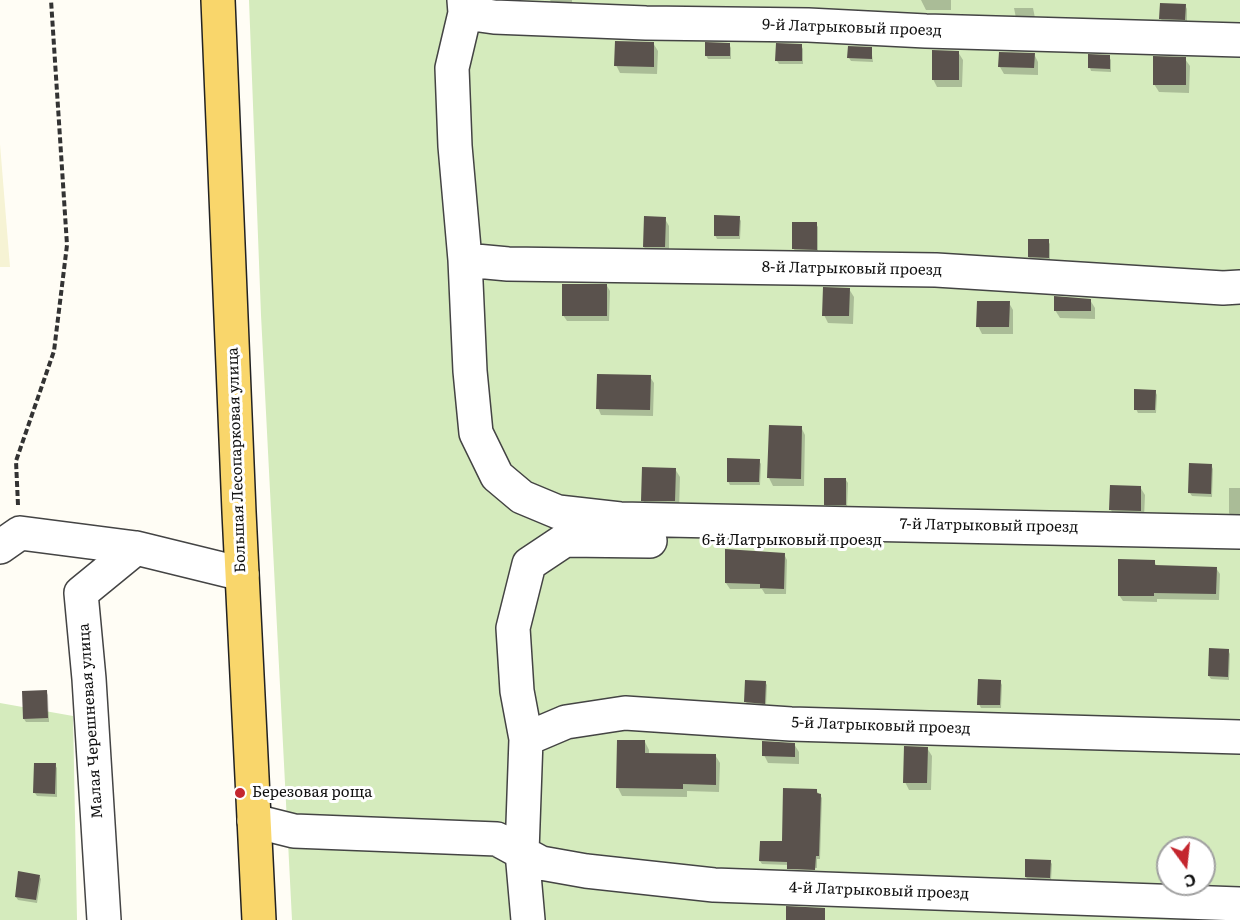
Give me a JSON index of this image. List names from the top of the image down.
{
  "streets": {
    "main road": ["Большая Лесопарковая улица"],
    "street": [
      "9-й Латрыковый проезд",
      "8-й Латрыковый проезд",
      "7-й Латрыковый проезд",
      "6-й Латрыковый проезд",
      "Малая Черешневая улица",
      "5-й Латрыковый проезд",
      "4-й Латрыковый проезд"
    ]
  },
  "crossings": [
    ["9-й Латрыковый проезд", "7-й Латрыковый проезд"],
    ["8-й Латрыковый проезд", "7-й Латрыковый проезд"],
    ["Большая Лесопарковая улица", "4-й Латрыковый проезд"],
    ["6-й Латрыковый проезд", "5-й Латрыковый проезд"],
    ["6-й Латрыковый проезд", "4-й Латрыковый проезд"]
  ],
  "places": ["Березовая роща"],
  "north": "bottom"
}
